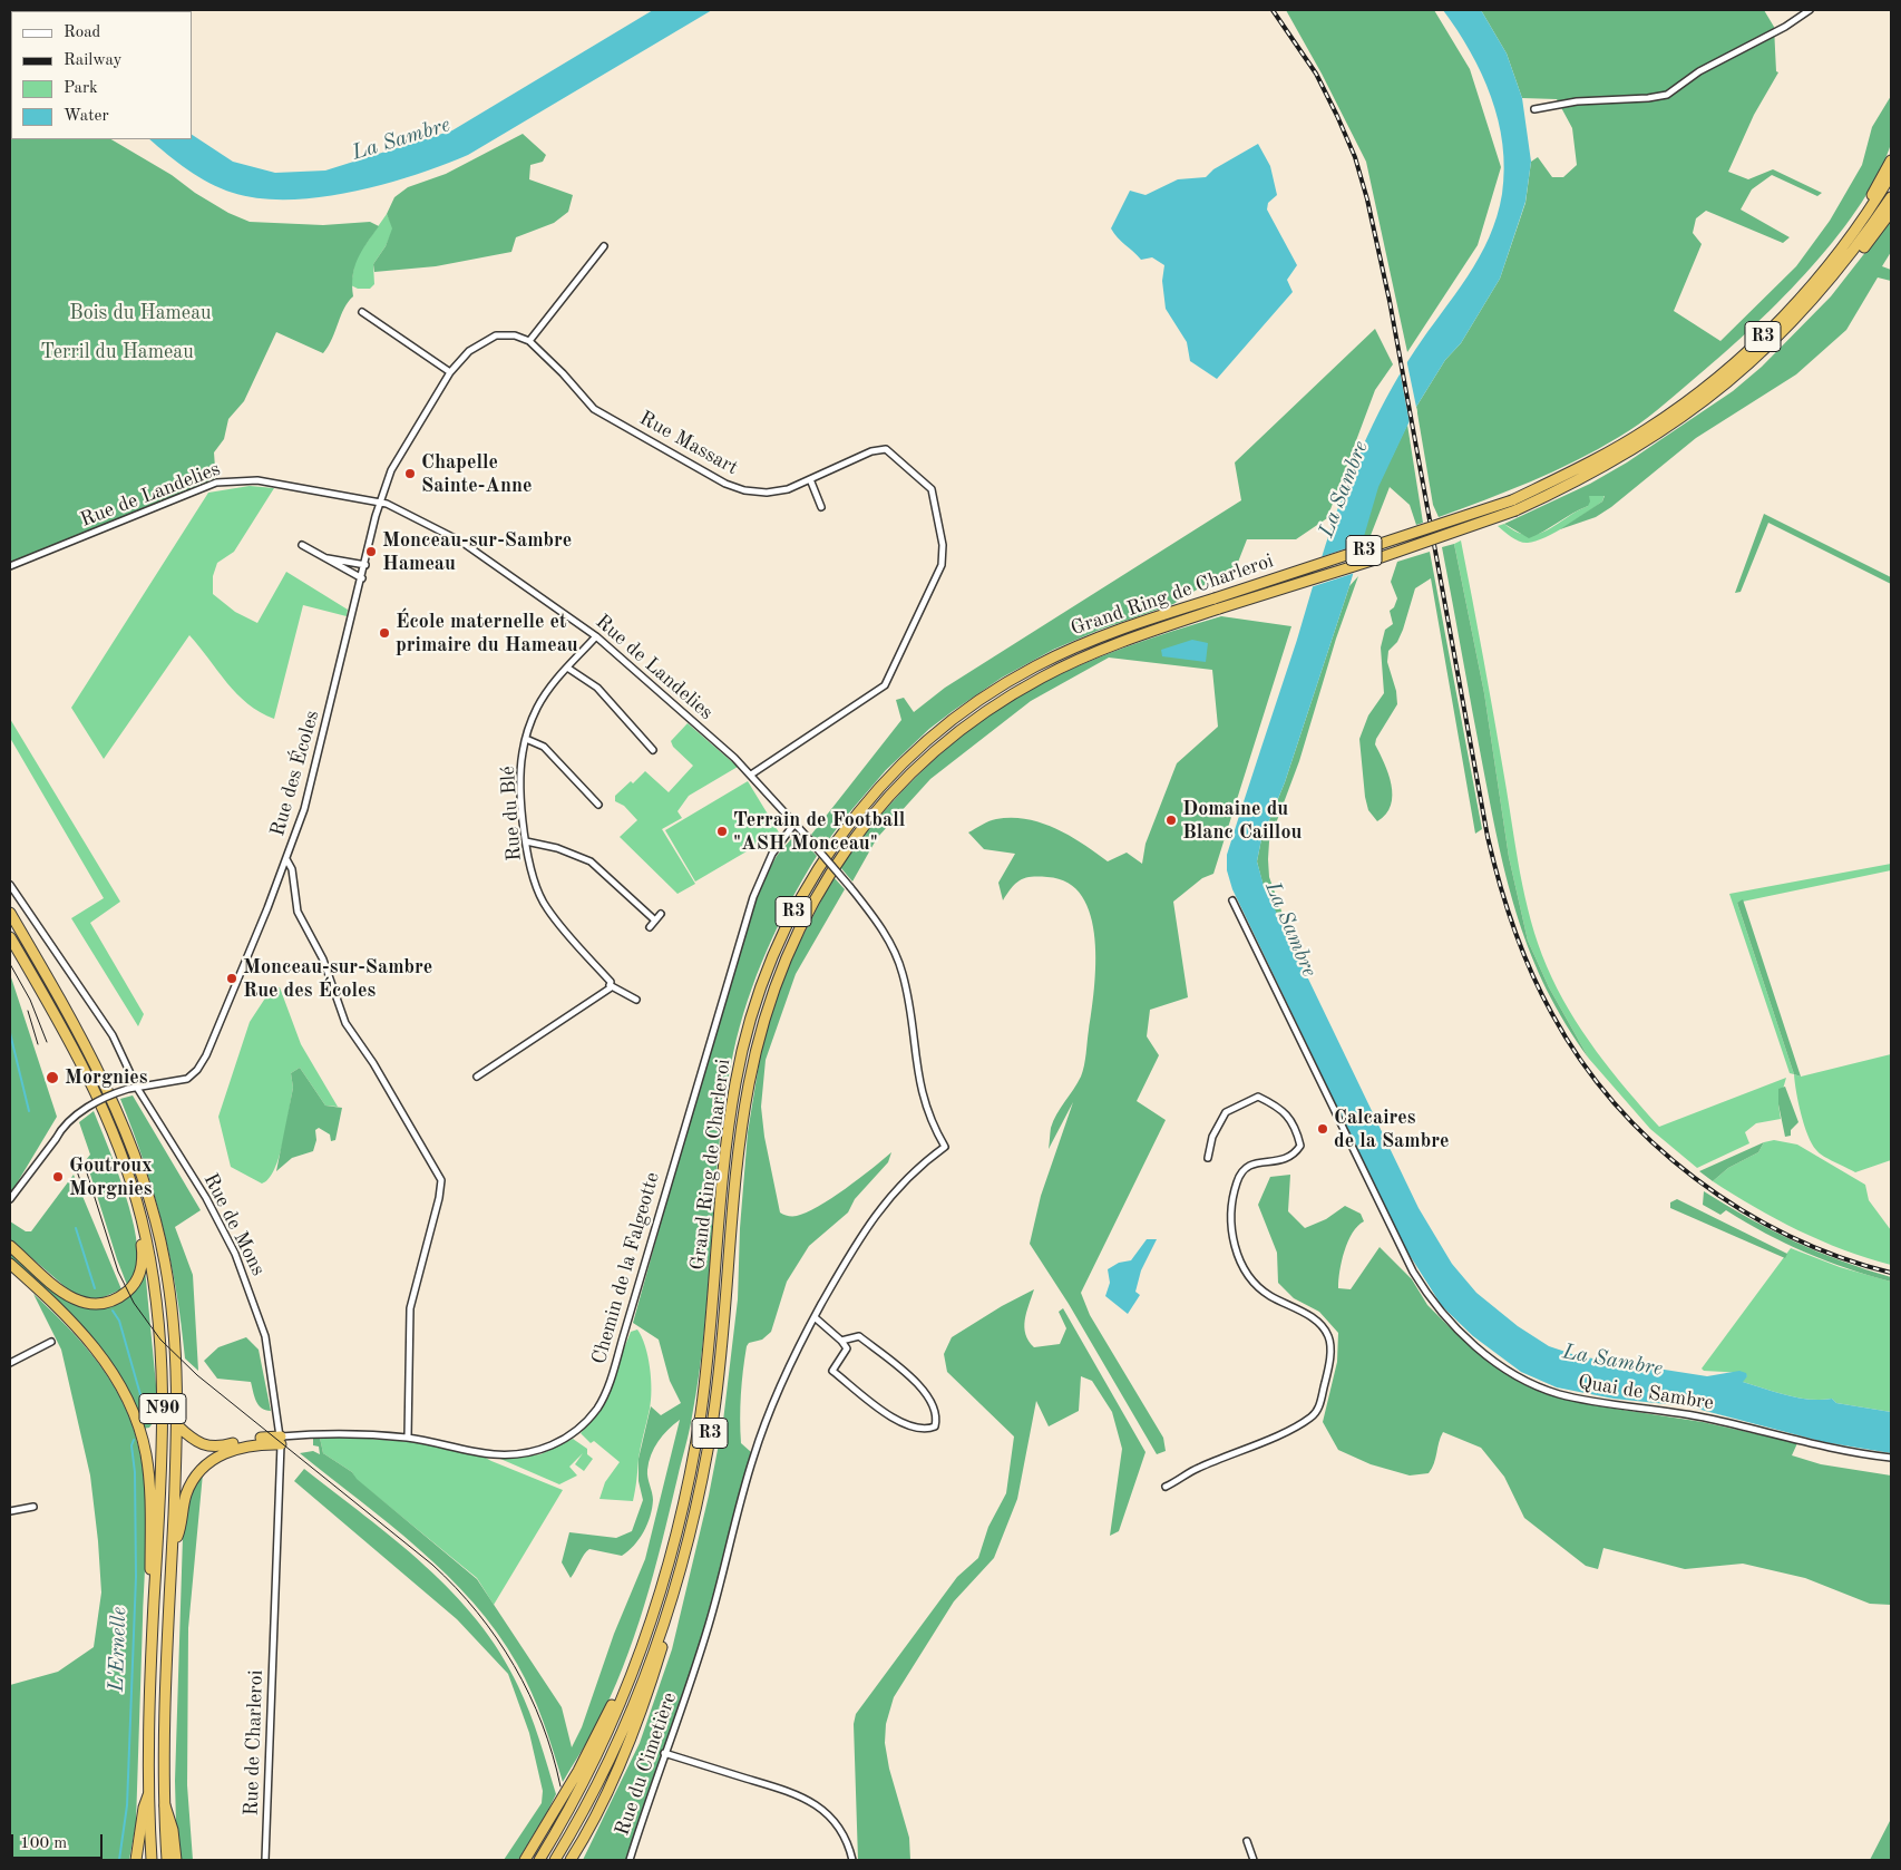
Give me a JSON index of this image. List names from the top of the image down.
{
  "streets": {
    "highway": ["R3", "Grand Ring de Charleroi", "N90"],
    "street": [
      "Rue Massart",
      "Rue de Landelies",
      "Rue des Écoles",
      "Rue du Blé",
      "Rue de Mons",
      "Chemin de la Falgeotte",
      "Quai de Sambre",
      "Rue de Charleroi",
      "Rue du Cimetière"
    ]
  },
  "crossings": [
    ["Rue Massart", "Rue de Landelies"],
    ["Rue Massart", "Rue des Écoles"],
    ["Rue de Landelies", "Rue des Écoles"],
    ["Rue de Landelies", "Rue du Blé"],
    ["Rue de Landelies", "Chemin de la Falgeotte"],
    ["Rue de Landelies", "Rue du Cimetière"],
    ["Rue des Écoles", "Rue de Mons"],
    ["Rue de Mons", "Chemin de la Falgeotte"],
    ["Rue de Mons", "Rue de Charleroi"]
  ],
  "water": ["La Sambre", "L'Ernelle"],
  "parks": ["Bois du Hameau", "Terril du Hameau"],
  "places": [
    "Chapelle Sainte-Anne",
    "Monceau-sur-Sambre Hameau",
    "École maternelle et primaire du Hameau",
    "Domaine du Blanc Caillou",
    "Terrain de Football \"ASH Monceau\"",
    "Monceau-sur-Sambre Rue des Écoles",
    "Morgnies",
    "Calcaires de la Sambre",
    "Goutroux Morgnies"
  ],
  "legend": [
    "Road",
    "Railway",
    "Park",
    "Water"
  ],
  "scale_bar": "100 m"
}
